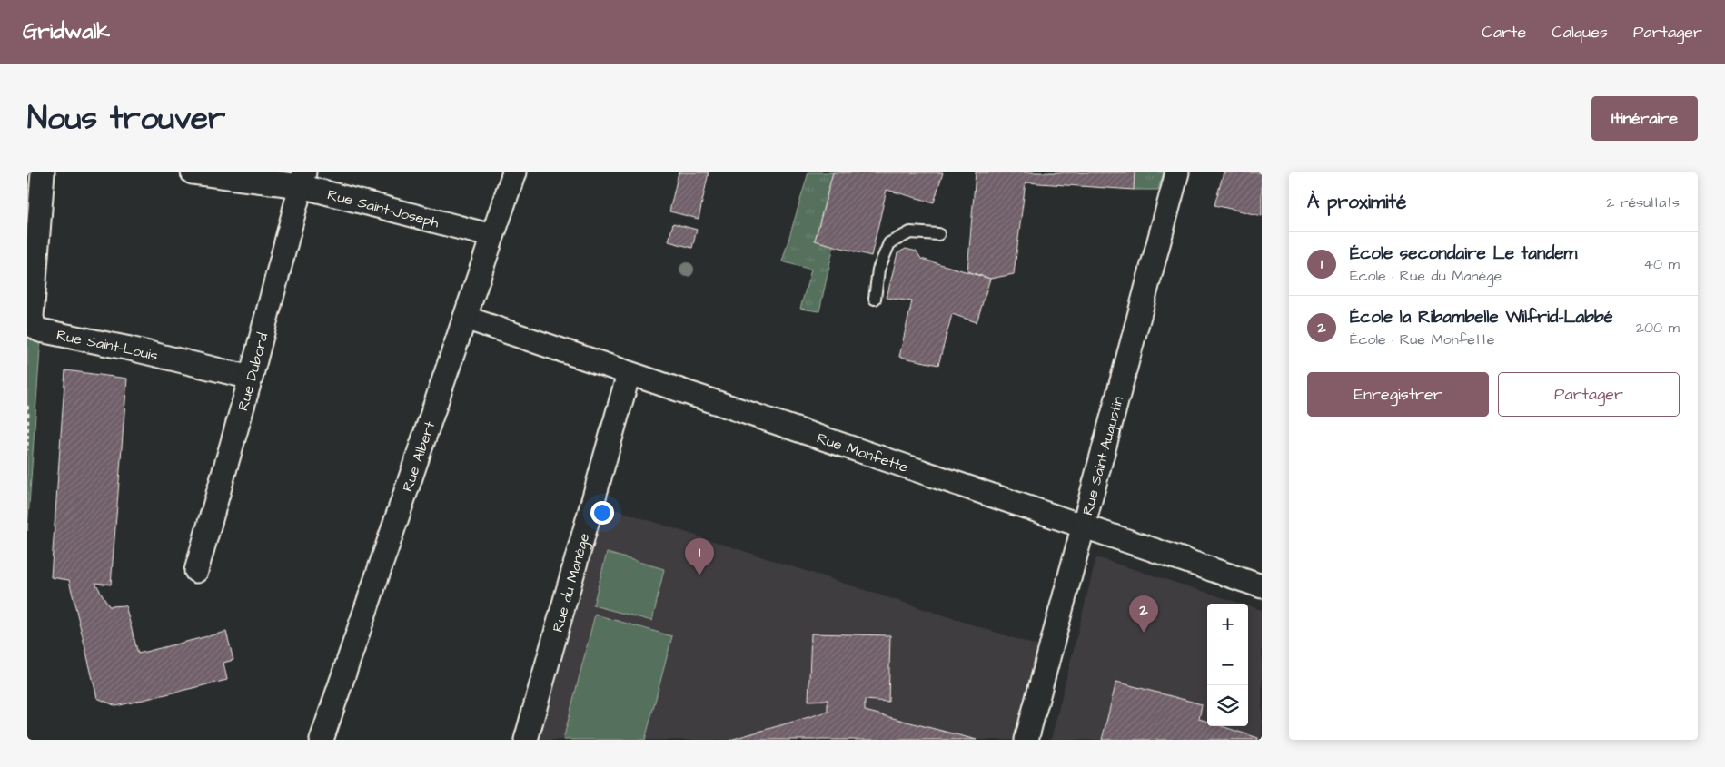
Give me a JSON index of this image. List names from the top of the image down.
{
  "streets": {
    "street": [
      "Rue Saint-Joseph",
      "Rue Saint-Louis",
      "Rue Dubord",
      "Rue Monfette",
      "Rue Albert",
      "Rue Saint-Augustin",
      "Rue du Manège"
    ]
  },
  "crossings": [
    ["Rue Saint-Joseph", "Rue Dubord"],
    ["Rue Saint-Joseph", "Rue Albert"],
    ["Rue Saint-Louis", "Rue Dubord"],
    ["Rue Monfette", "Rue Albert"],
    ["Rue Monfette", "Rue Saint-Augustin"],
    ["Rue Monfette", "Rue du Manège"]
  ],
  "page": {
    "header": "Gridwalk",
    "nav": ["Carte", "Calques", "Partager"],
    "title": "Nous trouver",
    "buttons": [
      "Itinéraire",
      ["Enregistrer", "Partager"]
    ],
    "heading": ["À proximité", "2 résultats"],
    "list": [
      {
        "mark": "1",
        "name": "École secondaire Le tandem",
        "note": "École · Rue du Manège",
        "value": "40 m"
      },
      {
        "mark": "2",
        "name": "École la Ribambelle Wilfrid-Labbé",
        "note": "École · Rue Monfette",
        "value": "200 m"
      }
    ],
    "pins": ["1", "2"],
    "map_buttons": ["+", "−"]
  }
}
